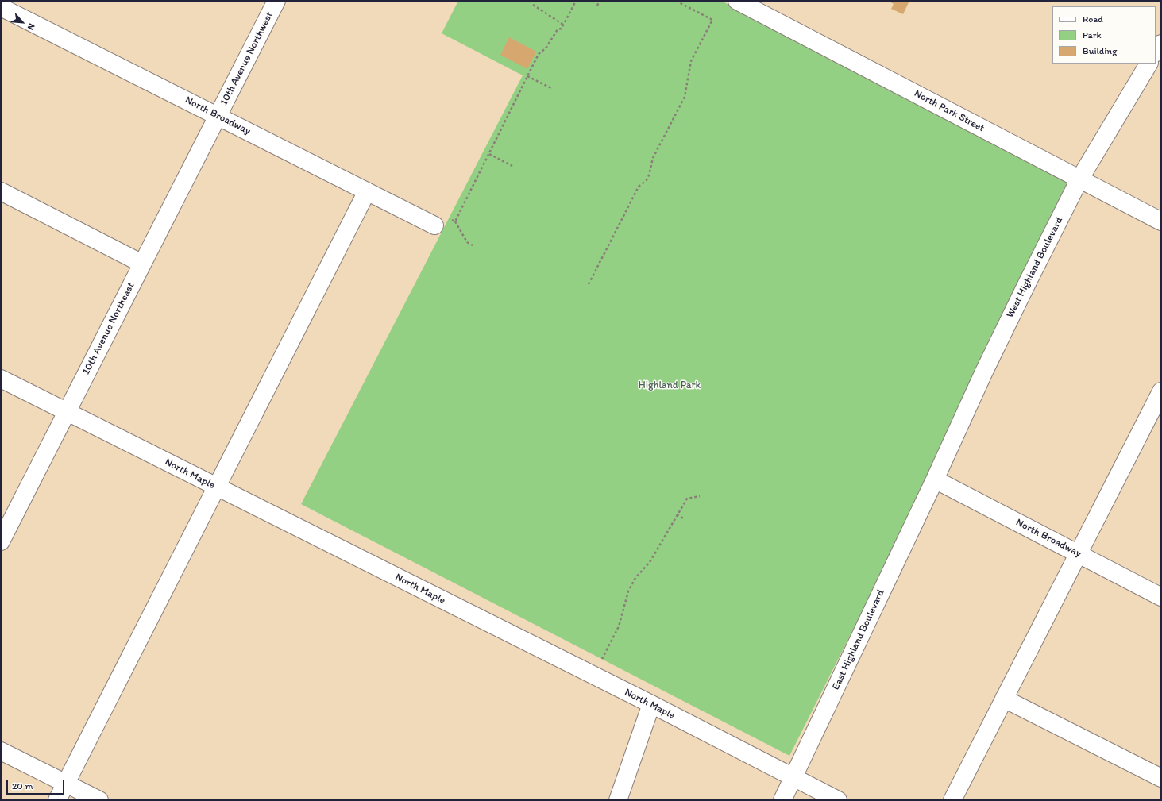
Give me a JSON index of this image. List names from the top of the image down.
{
  "streets": {
    "street": [
      "10th Avenue Northwest",
      "North Park Street",
      "North Broadway",
      "West Highland Boulevard",
      "10th Avenue Northeast",
      "North Maple",
      "East Highland Boulevard"
    ]
  },
  "crossings": [
    ["10th Avenue Northwest", "North Broadway"],
    ["10th Avenue Northwest", "10th Avenue Northeast"],
    ["North Park Street", "West Highland Boulevard"],
    ["North Broadway", "West Highland Boulevard"],
    ["North Broadway", "10th Avenue Northeast"],
    ["North Broadway", "East Highland Boulevard"],
    ["West Highland Boulevard", "East Highland Boulevard"],
    ["10th Avenue Northeast", "North Maple"],
    ["North Maple", "East Highland Boulevard"]
  ],
  "parks": ["Highland Park"],
  "legend": ["Road", "Park", "Building"],
  "scale_bar": "20 m",
  "north": "bottom right"
}
